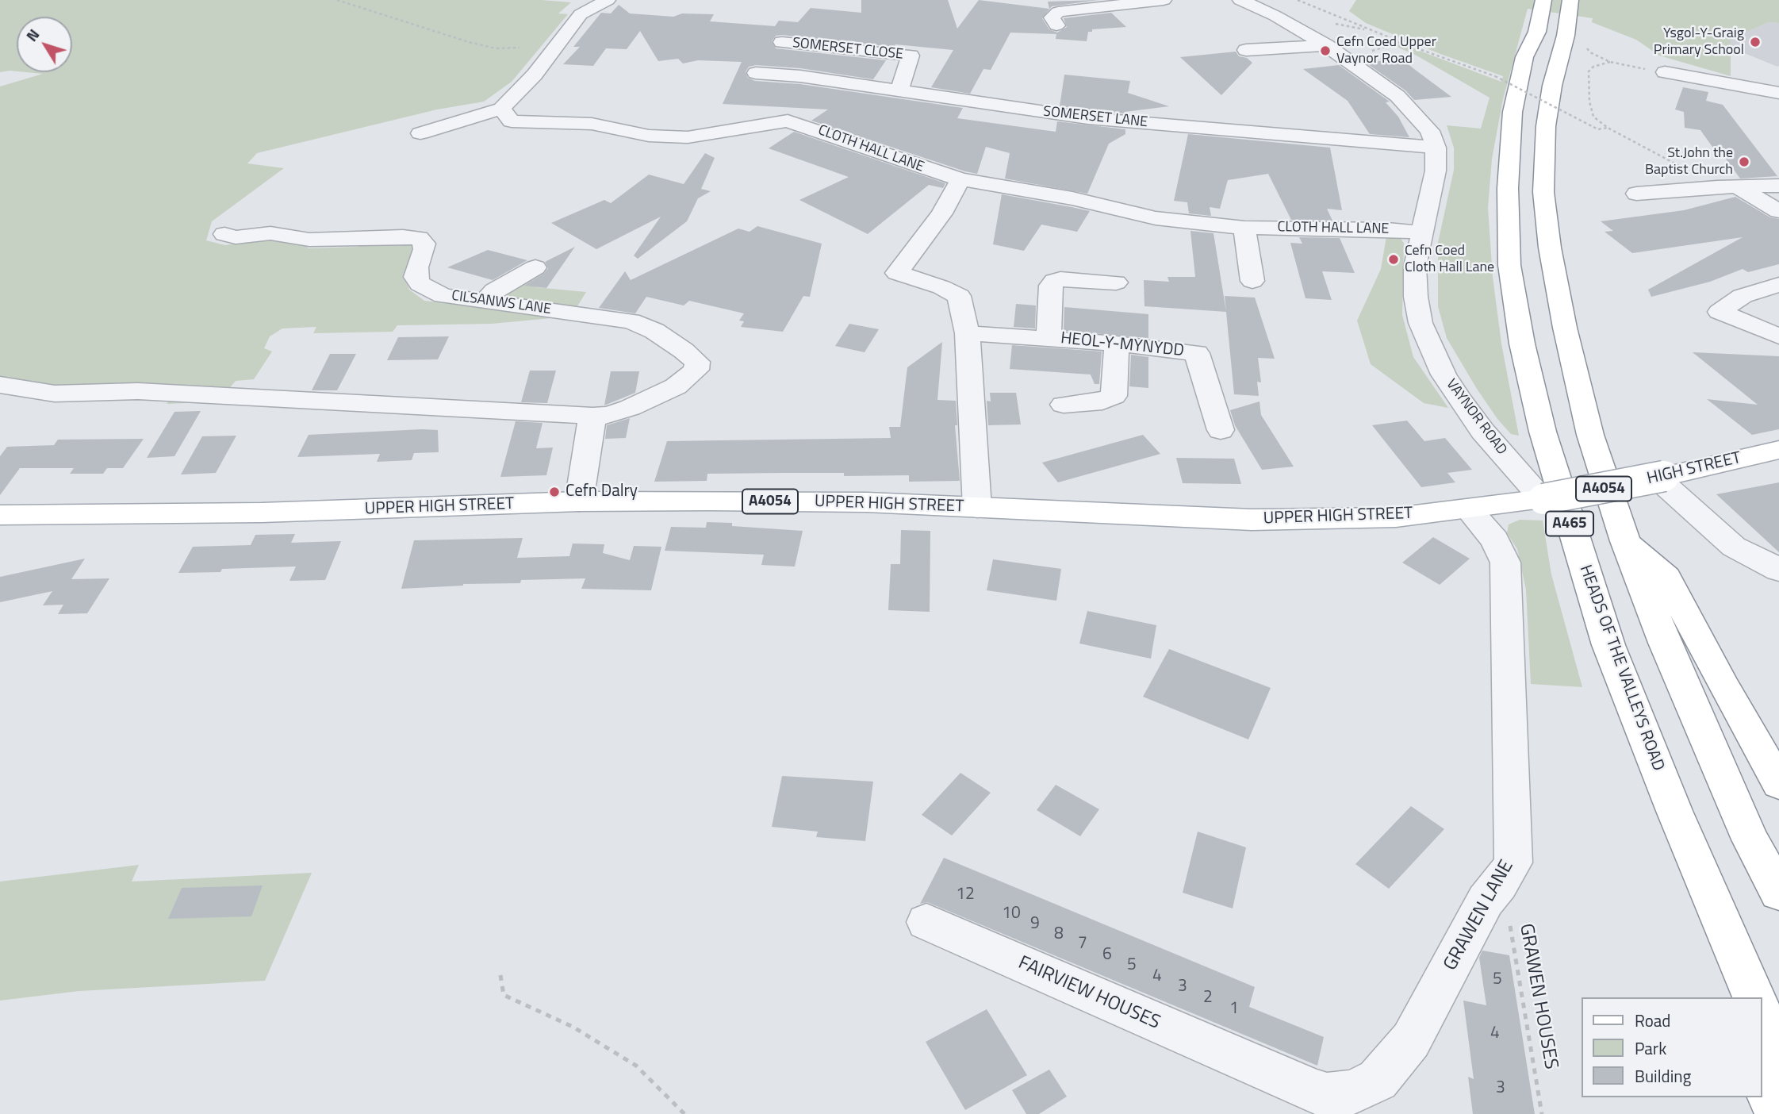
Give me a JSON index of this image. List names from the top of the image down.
{
  "streets": {
    "main road": [
      "HIGH STREET",
      "A4054",
      "UPPER HIGH STREET",
      "A465",
      "HEADS OF THE VALLEYS ROAD"
    ],
    "street": [
      "SOMERSET CLOSE",
      "SOMERSET LANE",
      "CLOTH HALL LANE",
      "CILSANWS LANE",
      "HEOL-Y-MYNYDD",
      "VAYNOR ROAD",
      "GRAWEN LANE",
      "FAIRVIEW HOUSES"
    ],
    "path": ["GRAWEN HOUSES"]
  },
  "crossings": [
    ["SOMERSET CLOSE", "SOMERSET LANE"],
    ["SOMERSET LANE", "VAYNOR ROAD"],
    ["CLOTH HALL LANE", "VAYNOR ROAD"],
    ["VAYNOR ROAD", "HIGH STREET"],
    ["VAYNOR ROAD", "UPPER HIGH STREET"],
    ["HIGH STREET", "UPPER HIGH STREET"],
    ["UPPER HIGH STREET", "GRAWEN LANE"],
    ["GRAWEN LANE", "FAIRVIEW HOUSES"],
    ["GRAWEN LANE", "GRAWEN HOUSES"]
  ],
  "places": [
    "Ysgol-Y-Graig Primary School",
    "Cefn Coed Upper Vaynor Road",
    "St.John the Baptist Church",
    "Cefn Coed Cloth Hall Lane",
    "Cefn Dalry"
  ],
  "house_numbers": [
    "12",
    "10",
    "9",
    "8",
    "7",
    "6",
    "5",
    "4",
    "5",
    "3",
    "2",
    "1",
    "4",
    "3"
  ],
  "legend": ["Road", "Park", "Building"],
  "north": "top left"
}
